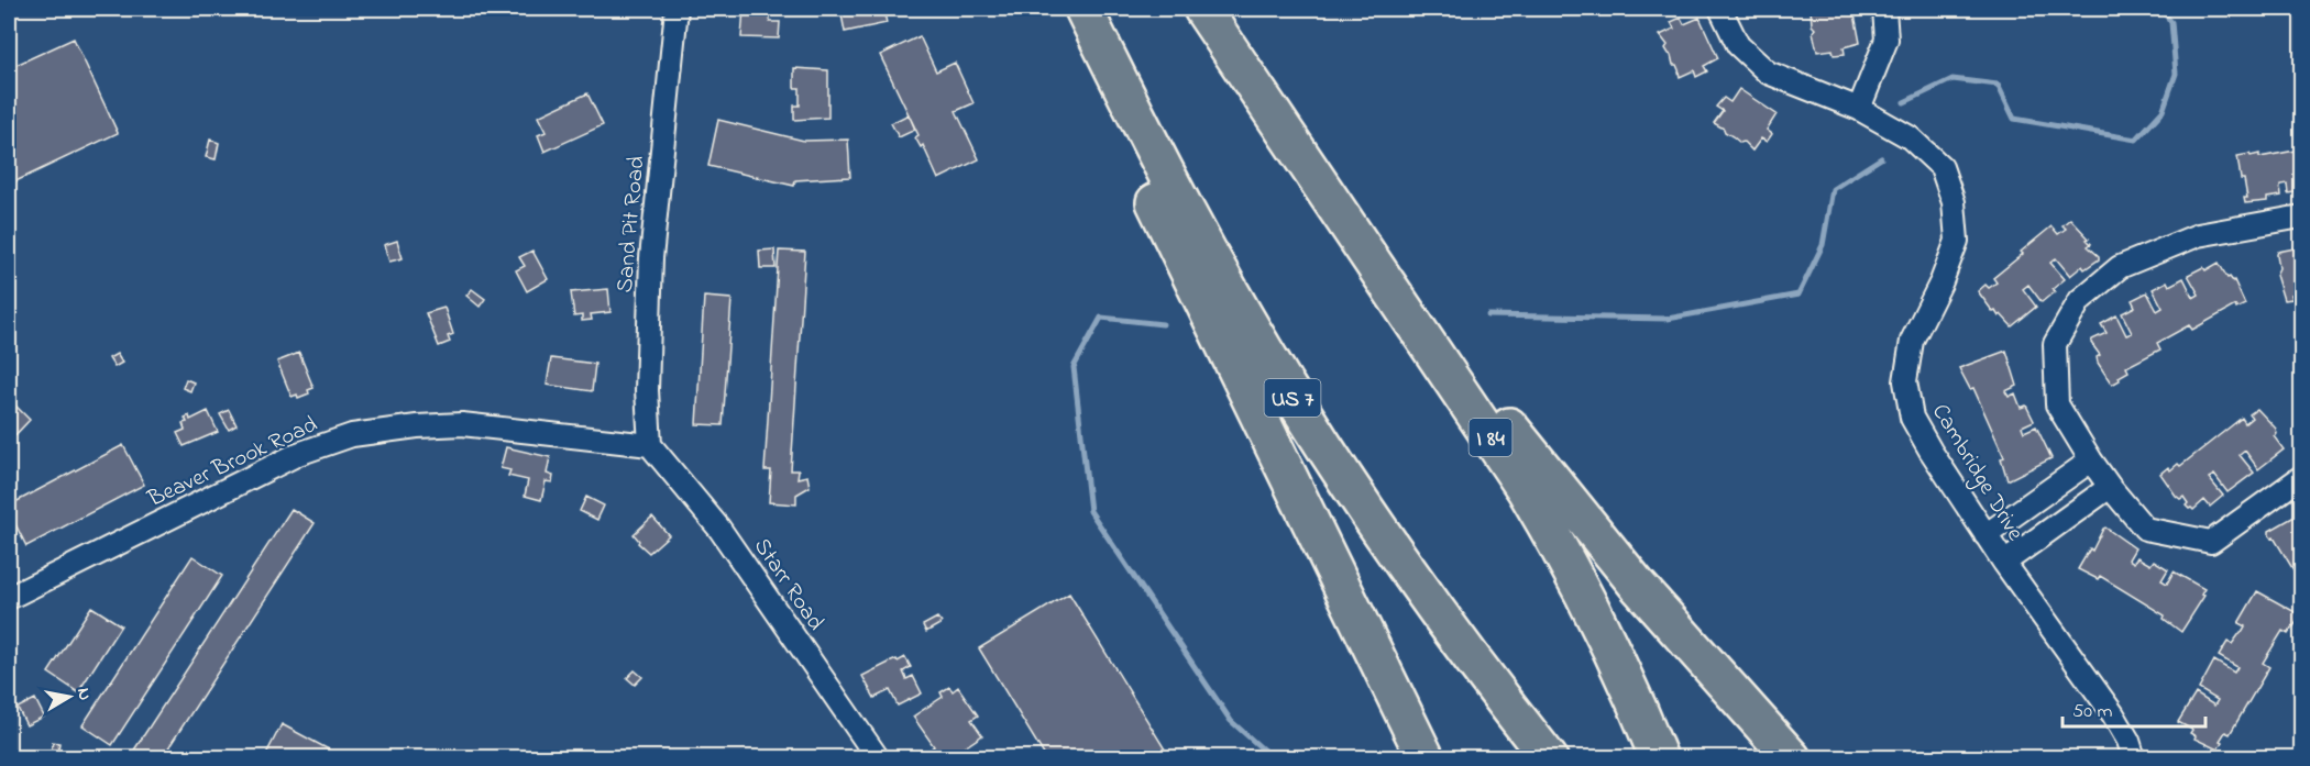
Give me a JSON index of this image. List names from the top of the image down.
{
  "streets": {
    "highway": ["US 7", "I 84"],
    "street": [
      "Sand Pit Road",
      "Beaver Brook Road",
      "Cambridge Drive",
      "Starr Road"
    ]
  },
  "crossings": [
    ["Sand Pit Road", "Beaver Brook Road"],
    ["Sand Pit Road", "Starr Road"],
    ["Beaver Brook Road", "Starr Road"]
  ],
  "scale_bar": "50 m",
  "north": "right"
}
